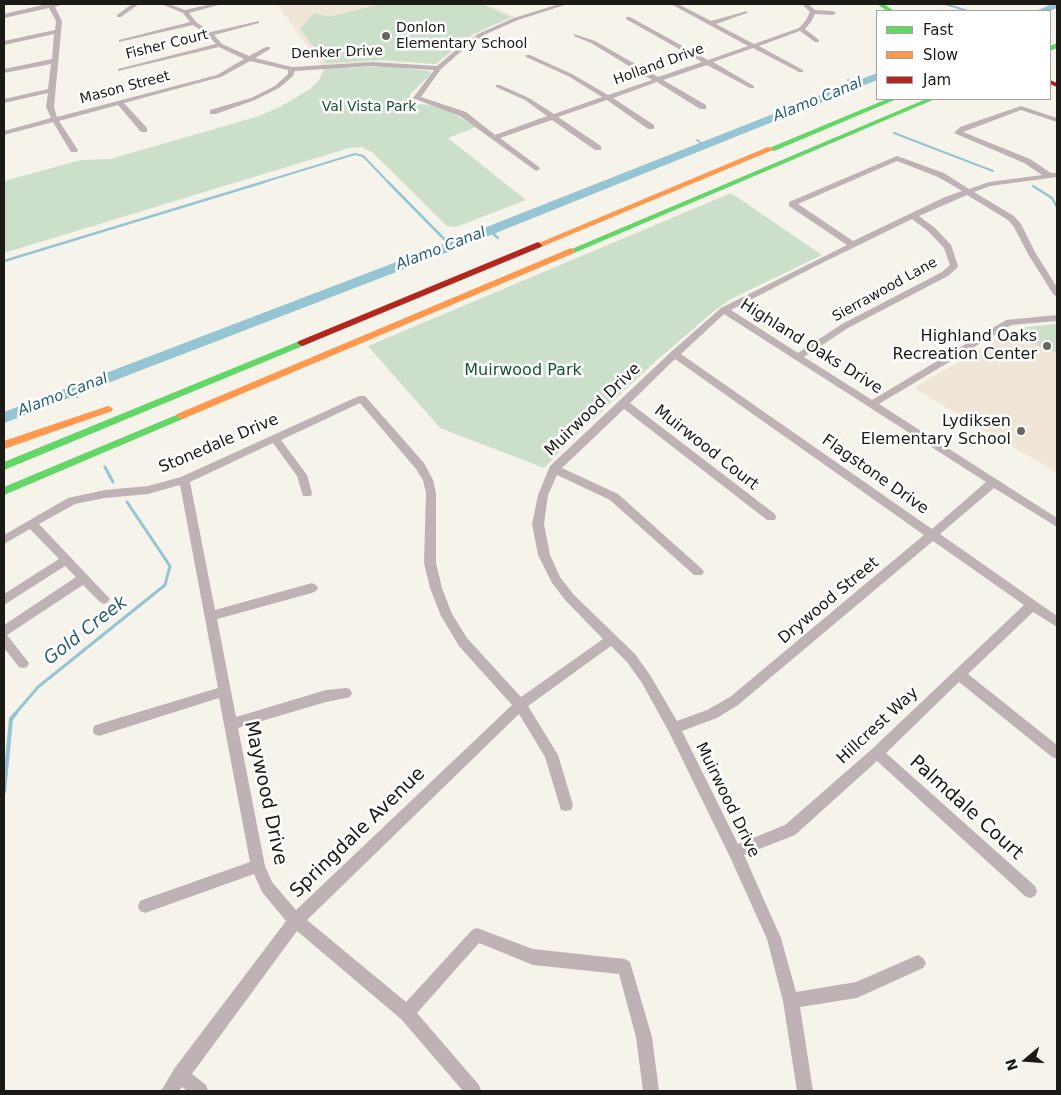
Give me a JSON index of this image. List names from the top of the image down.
{
  "streets": {
    "street": [
      "Fisher Court",
      "Denker Drive",
      "Holland Drive",
      "Mason Street",
      "Sierrawood Lane",
      "Highland Oaks Drive",
      "Muirwood Drive",
      "Stonedale Drive",
      "Muirwood Court",
      "Flagstone Drive",
      "Drywood Street",
      "Hillcrest Way",
      "Maywood Drive",
      "Palmdale Court",
      "Springdale Avenue"
    ]
  },
  "crossings": [
    ["Fisher Court", "Denker Drive"],
    ["Denker Drive", "Mason Street"],
    ["Sierrawood Lane", "Highland Oaks Drive"],
    ["Sierrawood Lane", "Muirwood Drive"],
    ["Highland Oaks Drive", "Muirwood Drive"],
    ["Highland Oaks Drive", "Drywood Street"],
    ["Muirwood Drive", "Muirwood Court"],
    ["Muirwood Drive", "Flagstone Drive"],
    ["Muirwood Drive", "Drywood Street"],
    ["Muirwood Drive", "Hillcrest Way"],
    ["Muirwood Drive", "Springdale Avenue"],
    ["Stonedale Drive", "Maywood Drive"],
    ["Stonedale Drive", "Springdale Avenue"],
    ["Flagstone Drive", "Drywood Street"],
    ["Flagstone Drive", "Hillcrest Way"],
    ["Hillcrest Way", "Palmdale Court"],
    ["Maywood Drive", "Springdale Avenue"]
  ],
  "water": ["Alamo Canal", "Gold Creek"],
  "parks": ["Val Vista Park", "Muirwood Park"],
  "places": ["Donlon Elementary School", "Highland Oaks Recreation Center", "Lydiksen Elementary School"],
  "legend": ["Fast", "Slow", "Jam"],
  "north": "left"
}
